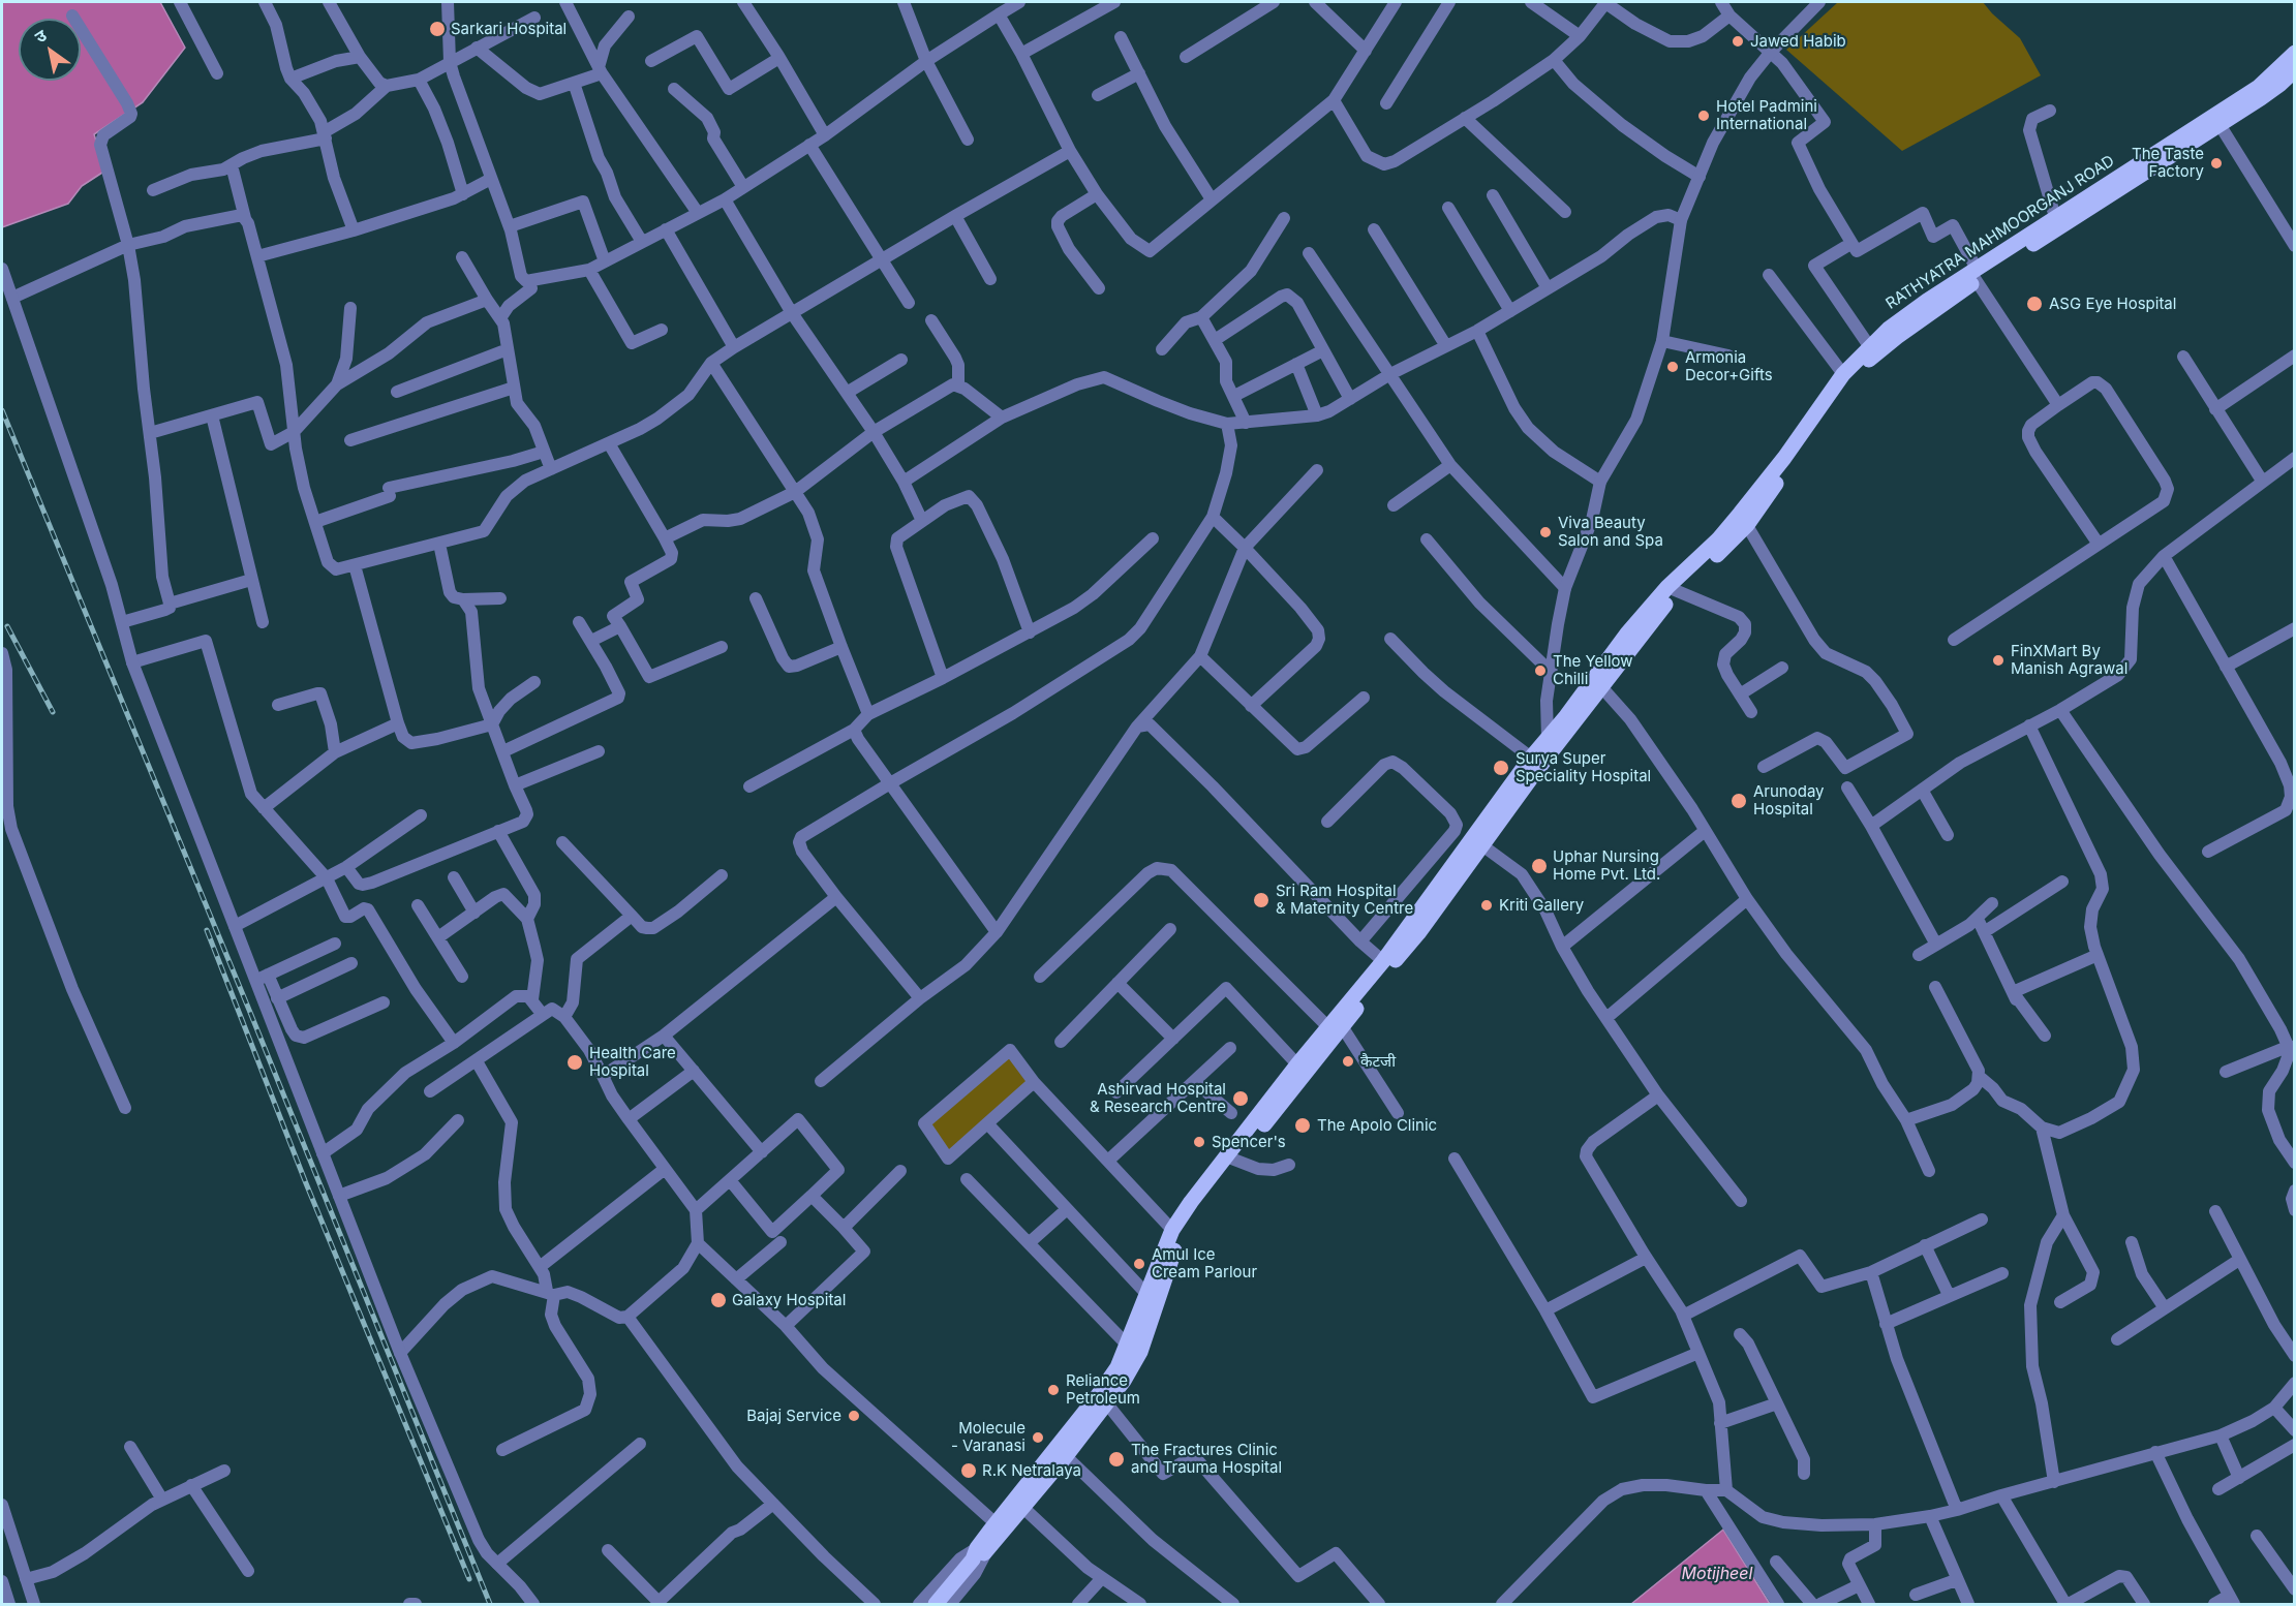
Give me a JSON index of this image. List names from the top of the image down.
{
  "streets": {
    "main road": ["RATHYATRA MAHMOORGANJ ROAD"]
  },
  "water": ["Motijheel"],
  "places": [
    "Sarkari Hospital",
    "Jawed Habib",
    "Hotel Padmini International",
    "The Taste Factory",
    "ASG Eye Hospital",
    "Armonia Decor+Gifts",
    "Viva Beauty Salon and Spa",
    "FinXMart By Manish Agrawal",
    "The Yellow Chilli",
    "Surya Super Speciality Hospital",
    "Arunoday Hospital",
    "Uphar Nursing Home Pvt. Ltd.",
    "Sri Ram Hospital & Maternity Centre",
    "Kriti Gallery",
    "कैटजी",
    "Health Care Hospital",
    "Ashirvad Hospital & Research Centre",
    "The Apolo Clinic",
    "Spencer's",
    "Amul Ice Cream Parlour",
    "Galaxy Hospital",
    "Reliance Petroleum",
    "Bajaj Service",
    "Molecule - Varanasi",
    "The Fractures Clinic and Trauma Hospital",
    "R.K Netralaya"
  ],
  "north": "top left"
}
